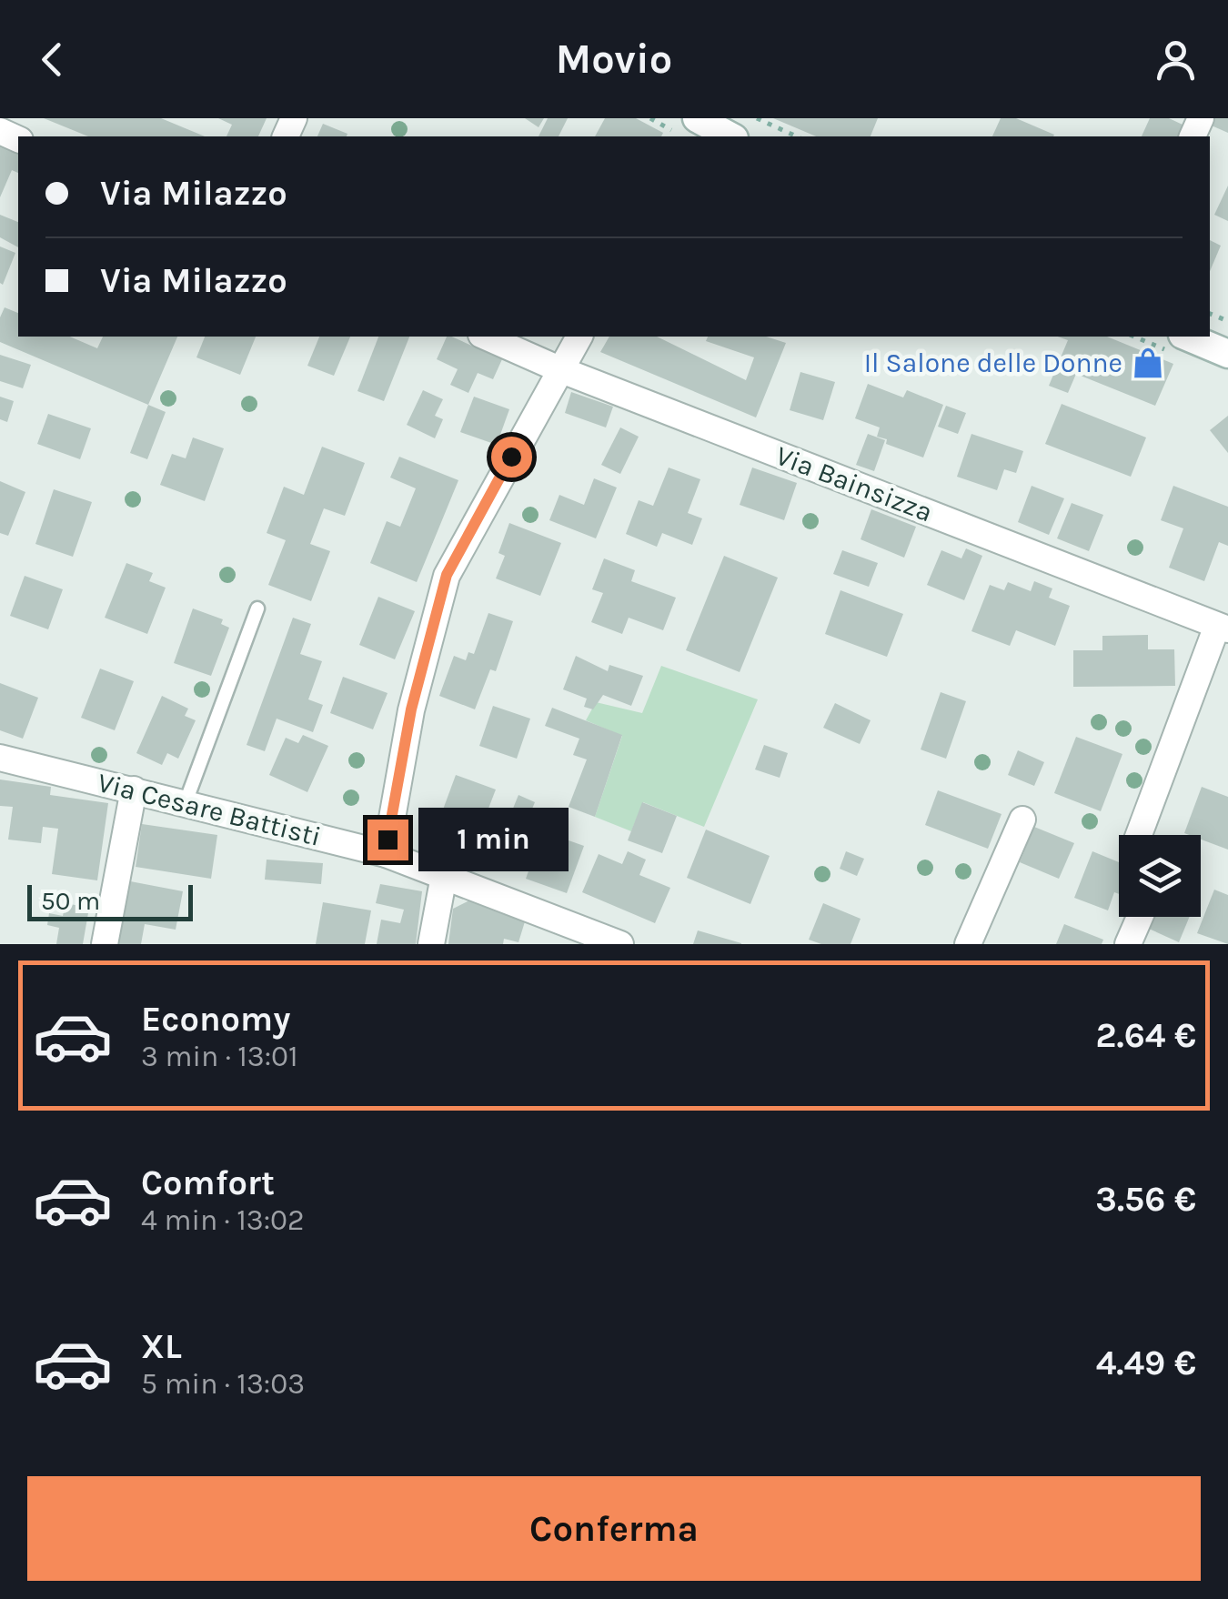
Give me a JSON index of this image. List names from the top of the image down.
{
  "streets": {
    "street": ["Via Bainsizza", "Via Cesare Battisti"]
  },
  "places": {
    "shop": ["Il Salone delle Donne"]
  },
  "scale_bar": "50 m",
  "page": {
    "header": "Movio",
    "banner": ["Via Milazzo", "Via Milazzo"],
    "bubble": "1 min",
    "scale": "50 m",
    "list": [
      {
        "name": "Economy",
        "note": "3 min · 13:01",
        "value": "2.64 €"
      },
      {
        "name": "Comfort",
        "note": "4 min · 13:02",
        "value": "3.56 €"
      },
      {
        "name": "XL",
        "note": "5 min · 13:03",
        "value": "4.49 €"
      }
    ],
    "buttons": "Conferma"
  }
}
